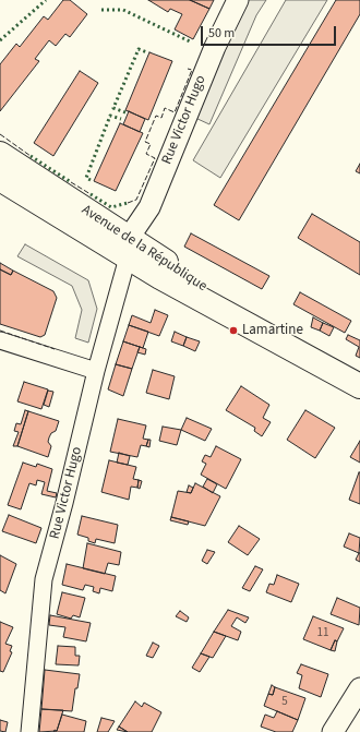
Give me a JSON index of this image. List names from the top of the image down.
{
  "streets": {
    "main road": ["Avenue de la République"],
    "street": ["Rue Victor Hugo"]
  },
  "crossings": [
    ["Rue Victor Hugo", "Avenue de la République"]
  ],
  "places": ["Lamartine"],
  "house_numbers": ["11", "5"],
  "scale_bar": "50 m"
}
